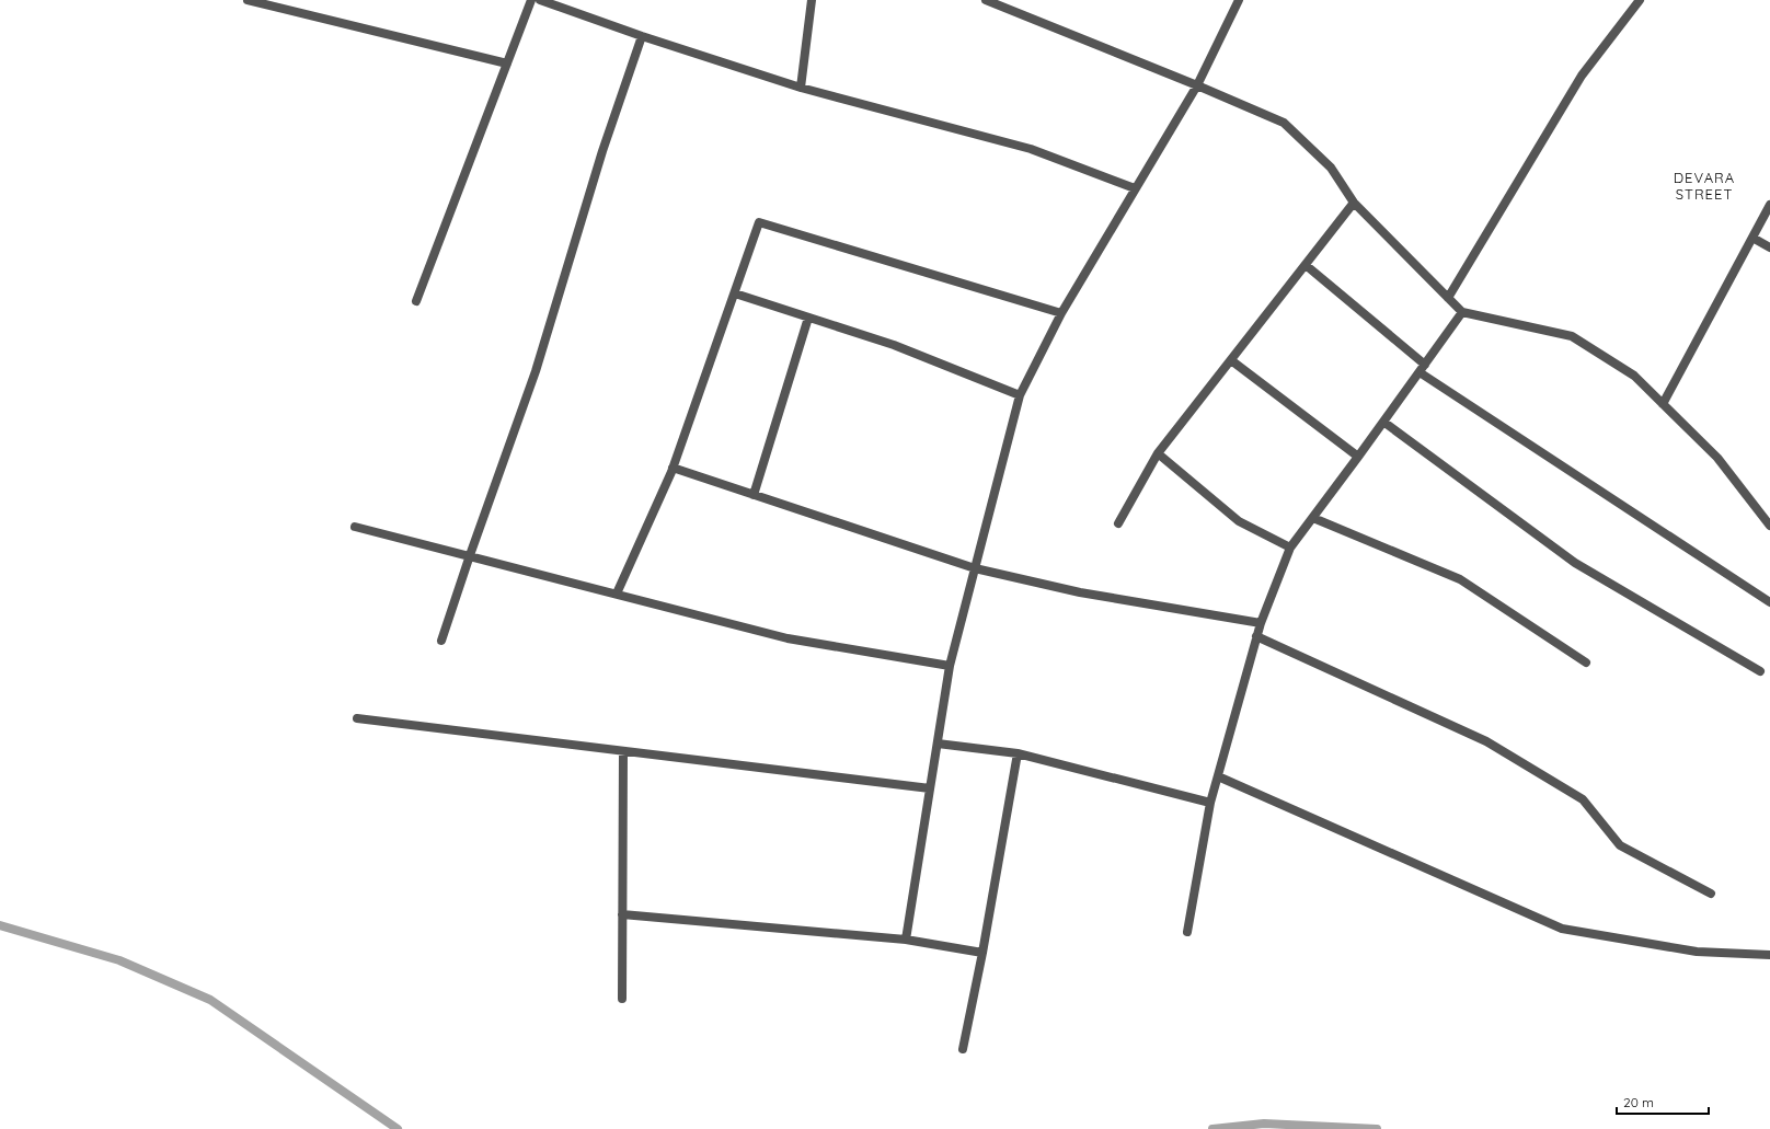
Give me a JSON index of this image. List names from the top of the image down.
{
  "districts": ["DEVARA STREET"],
  "scale_bar": "20 m"
}
